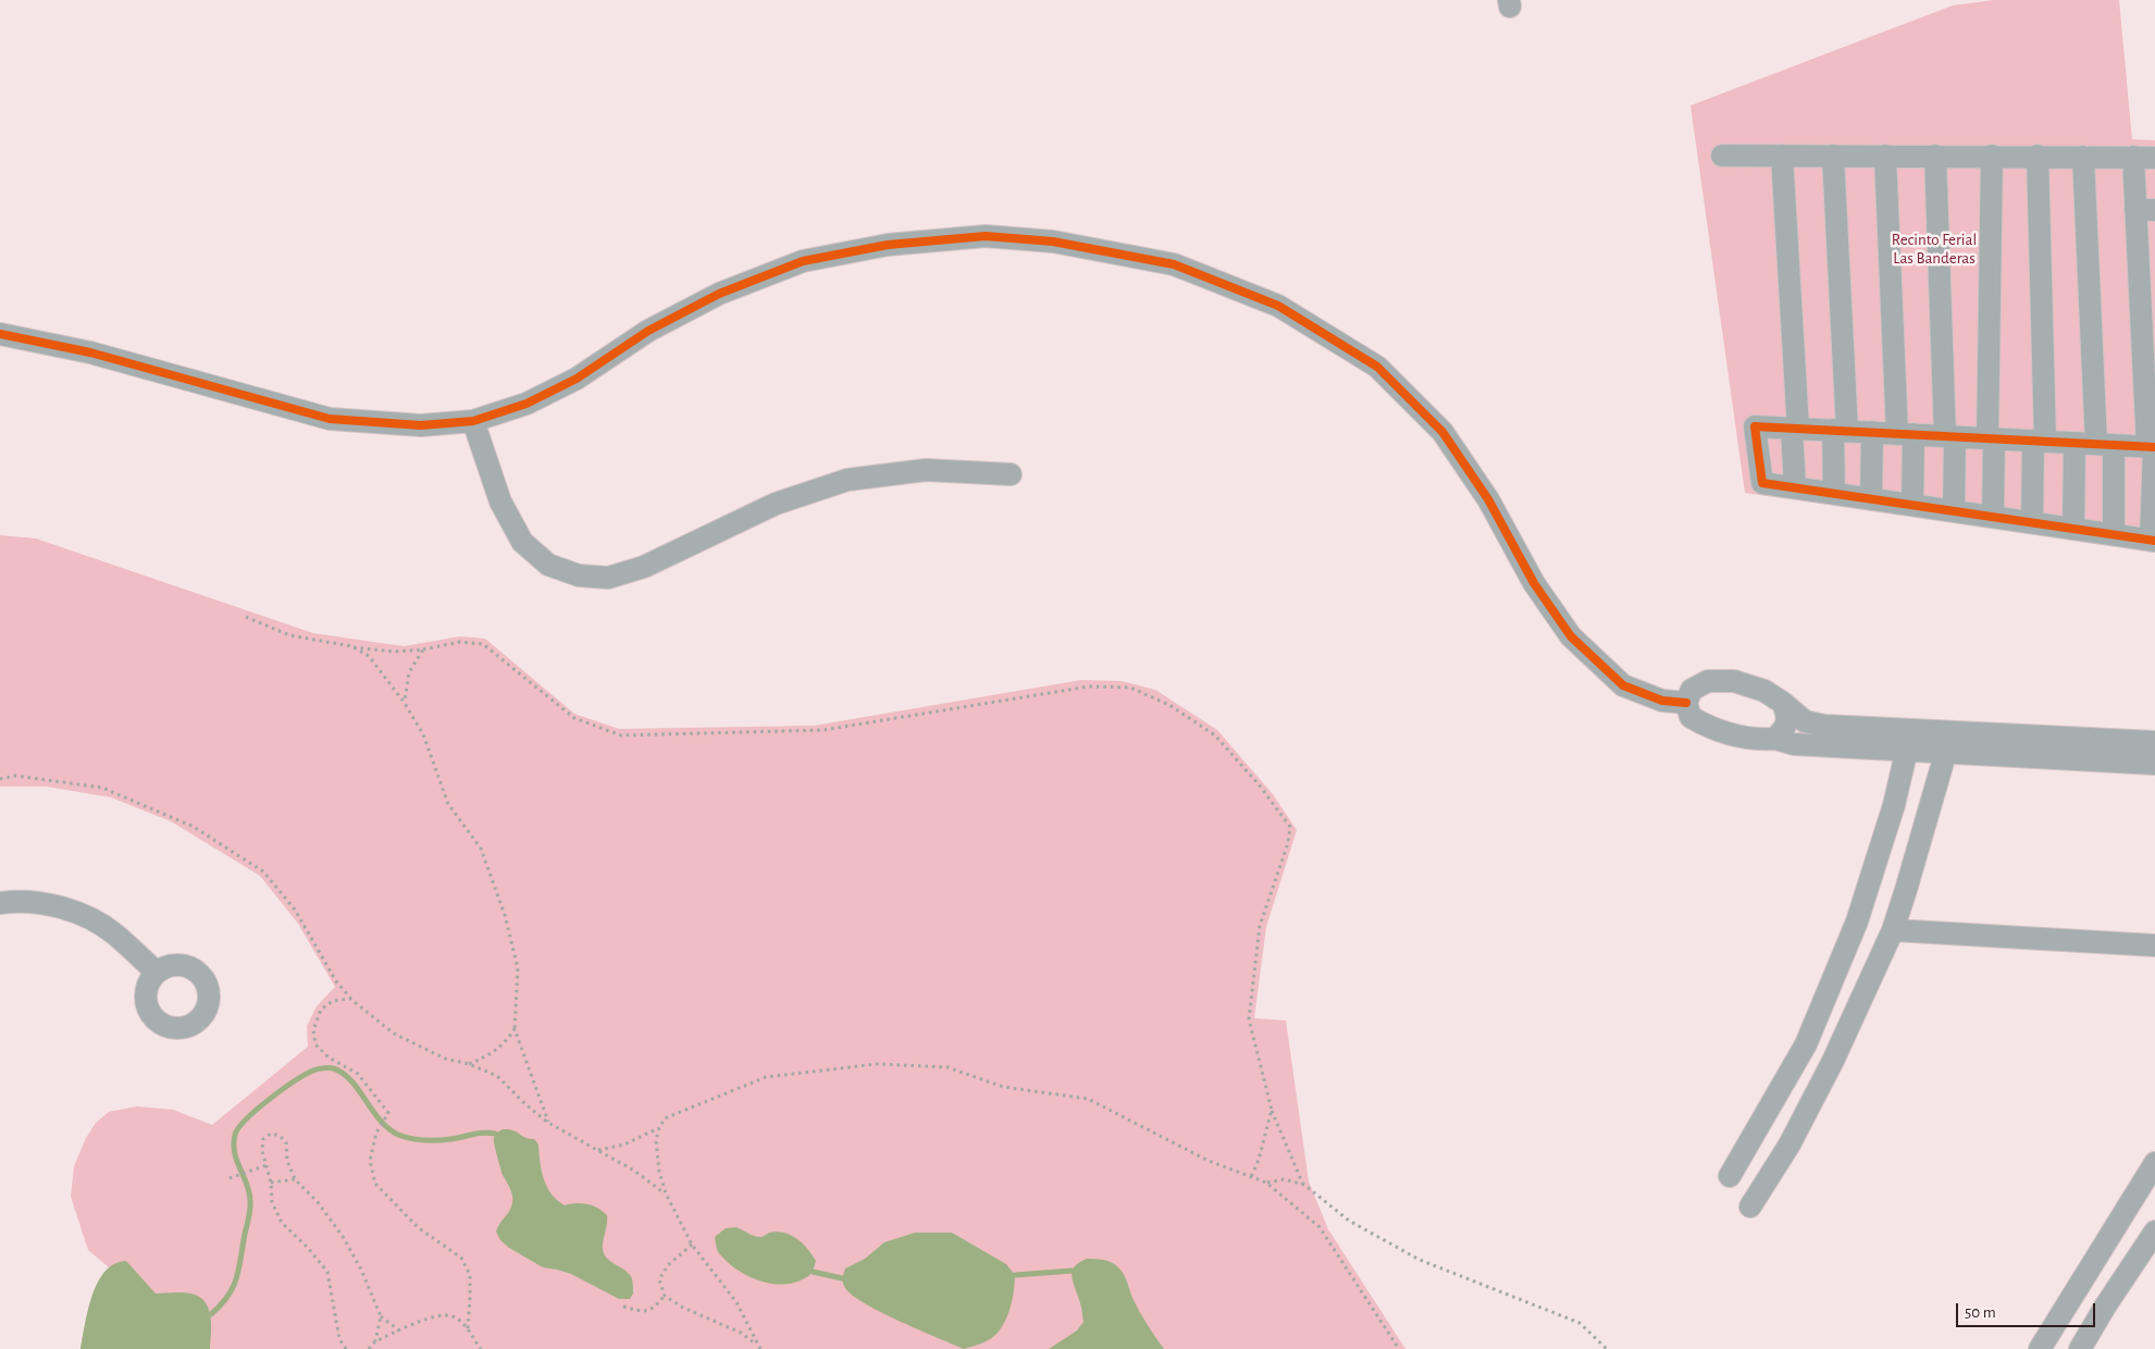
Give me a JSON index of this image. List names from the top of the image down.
{
  "parks": ["Recinto Ferial Las Banderas"],
  "scale_bar": "50 m"
}
